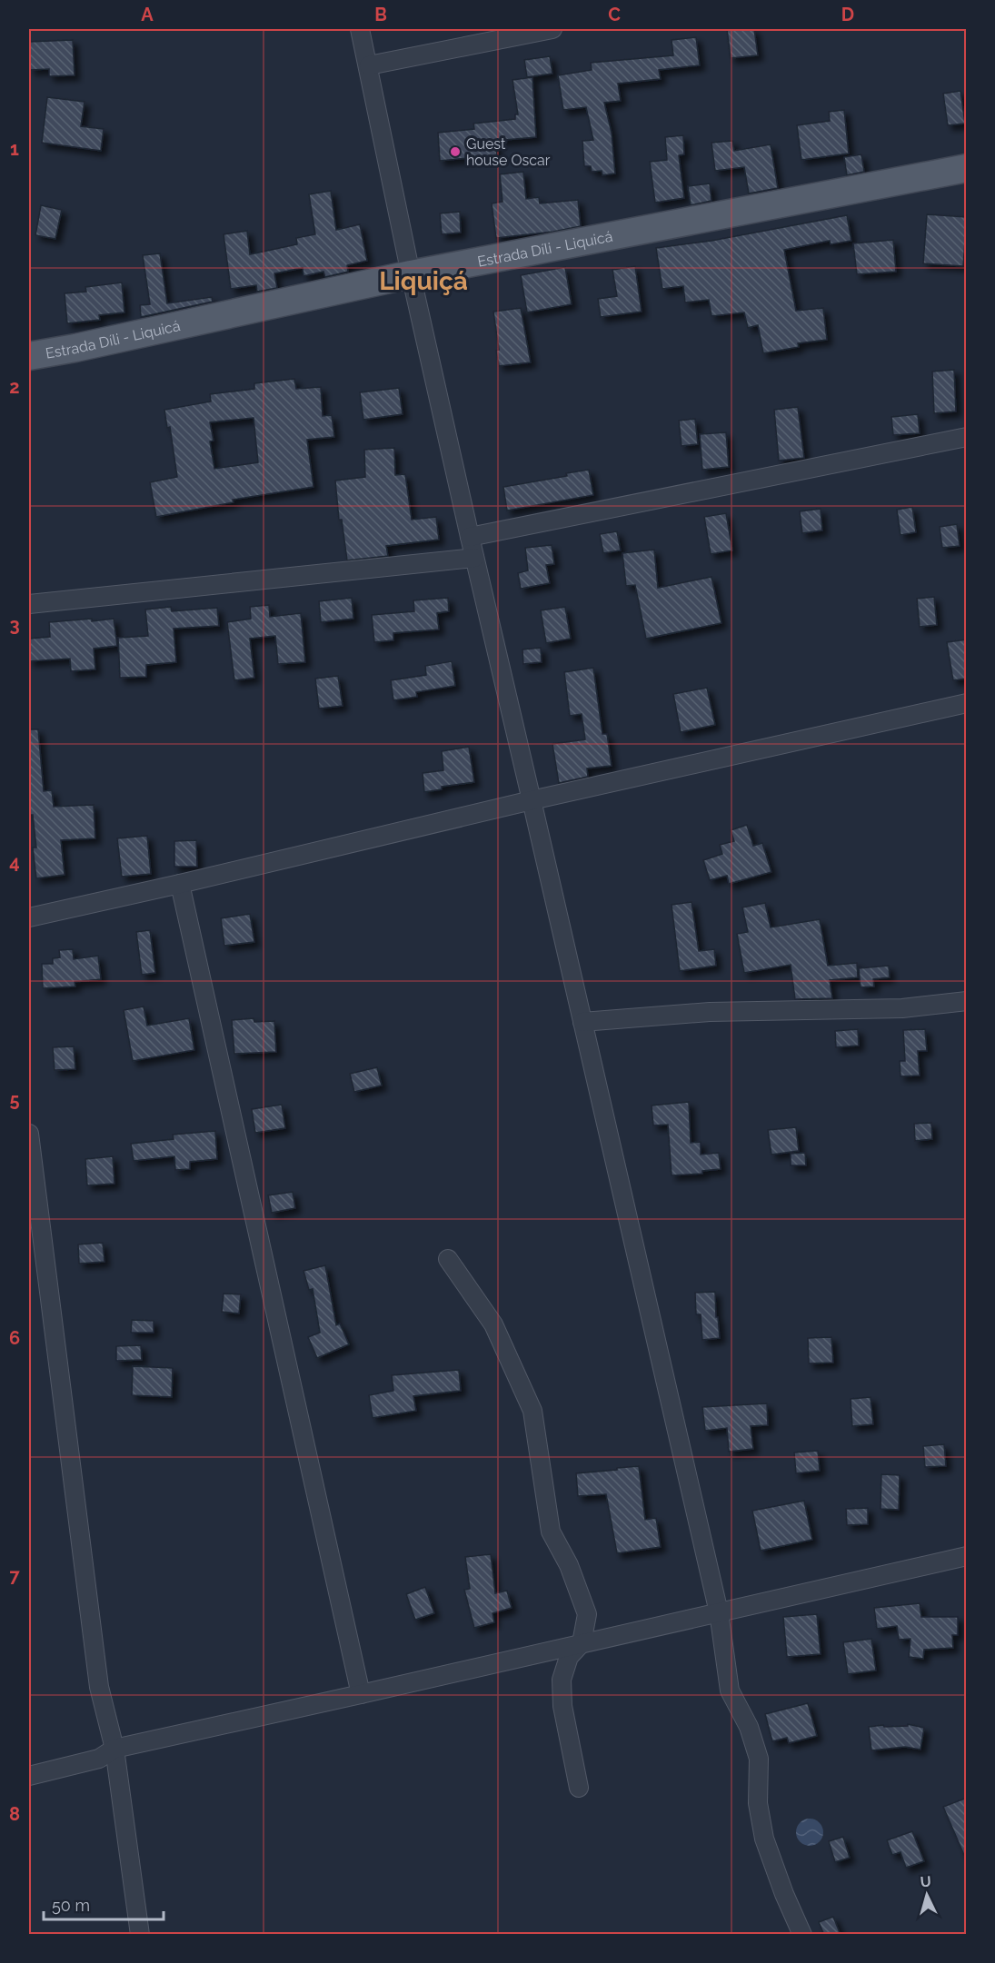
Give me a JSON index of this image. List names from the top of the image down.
{
  "streets": {
    "main road": ["Estrada Díli - Liquicá"]
  },
  "districts": ["Liquiçá"],
  "places": ["Guest house Oscar"],
  "scale_bar": "50 m",
  "north": "top",
  "grid": {
    "columns": [
      "A",
      "B",
      "C",
      "D"
    ],
    "rows": [
      "1",
      "2",
      "3",
      "4",
      "5",
      "6",
      "7",
      "8"
    ]
  }
}
